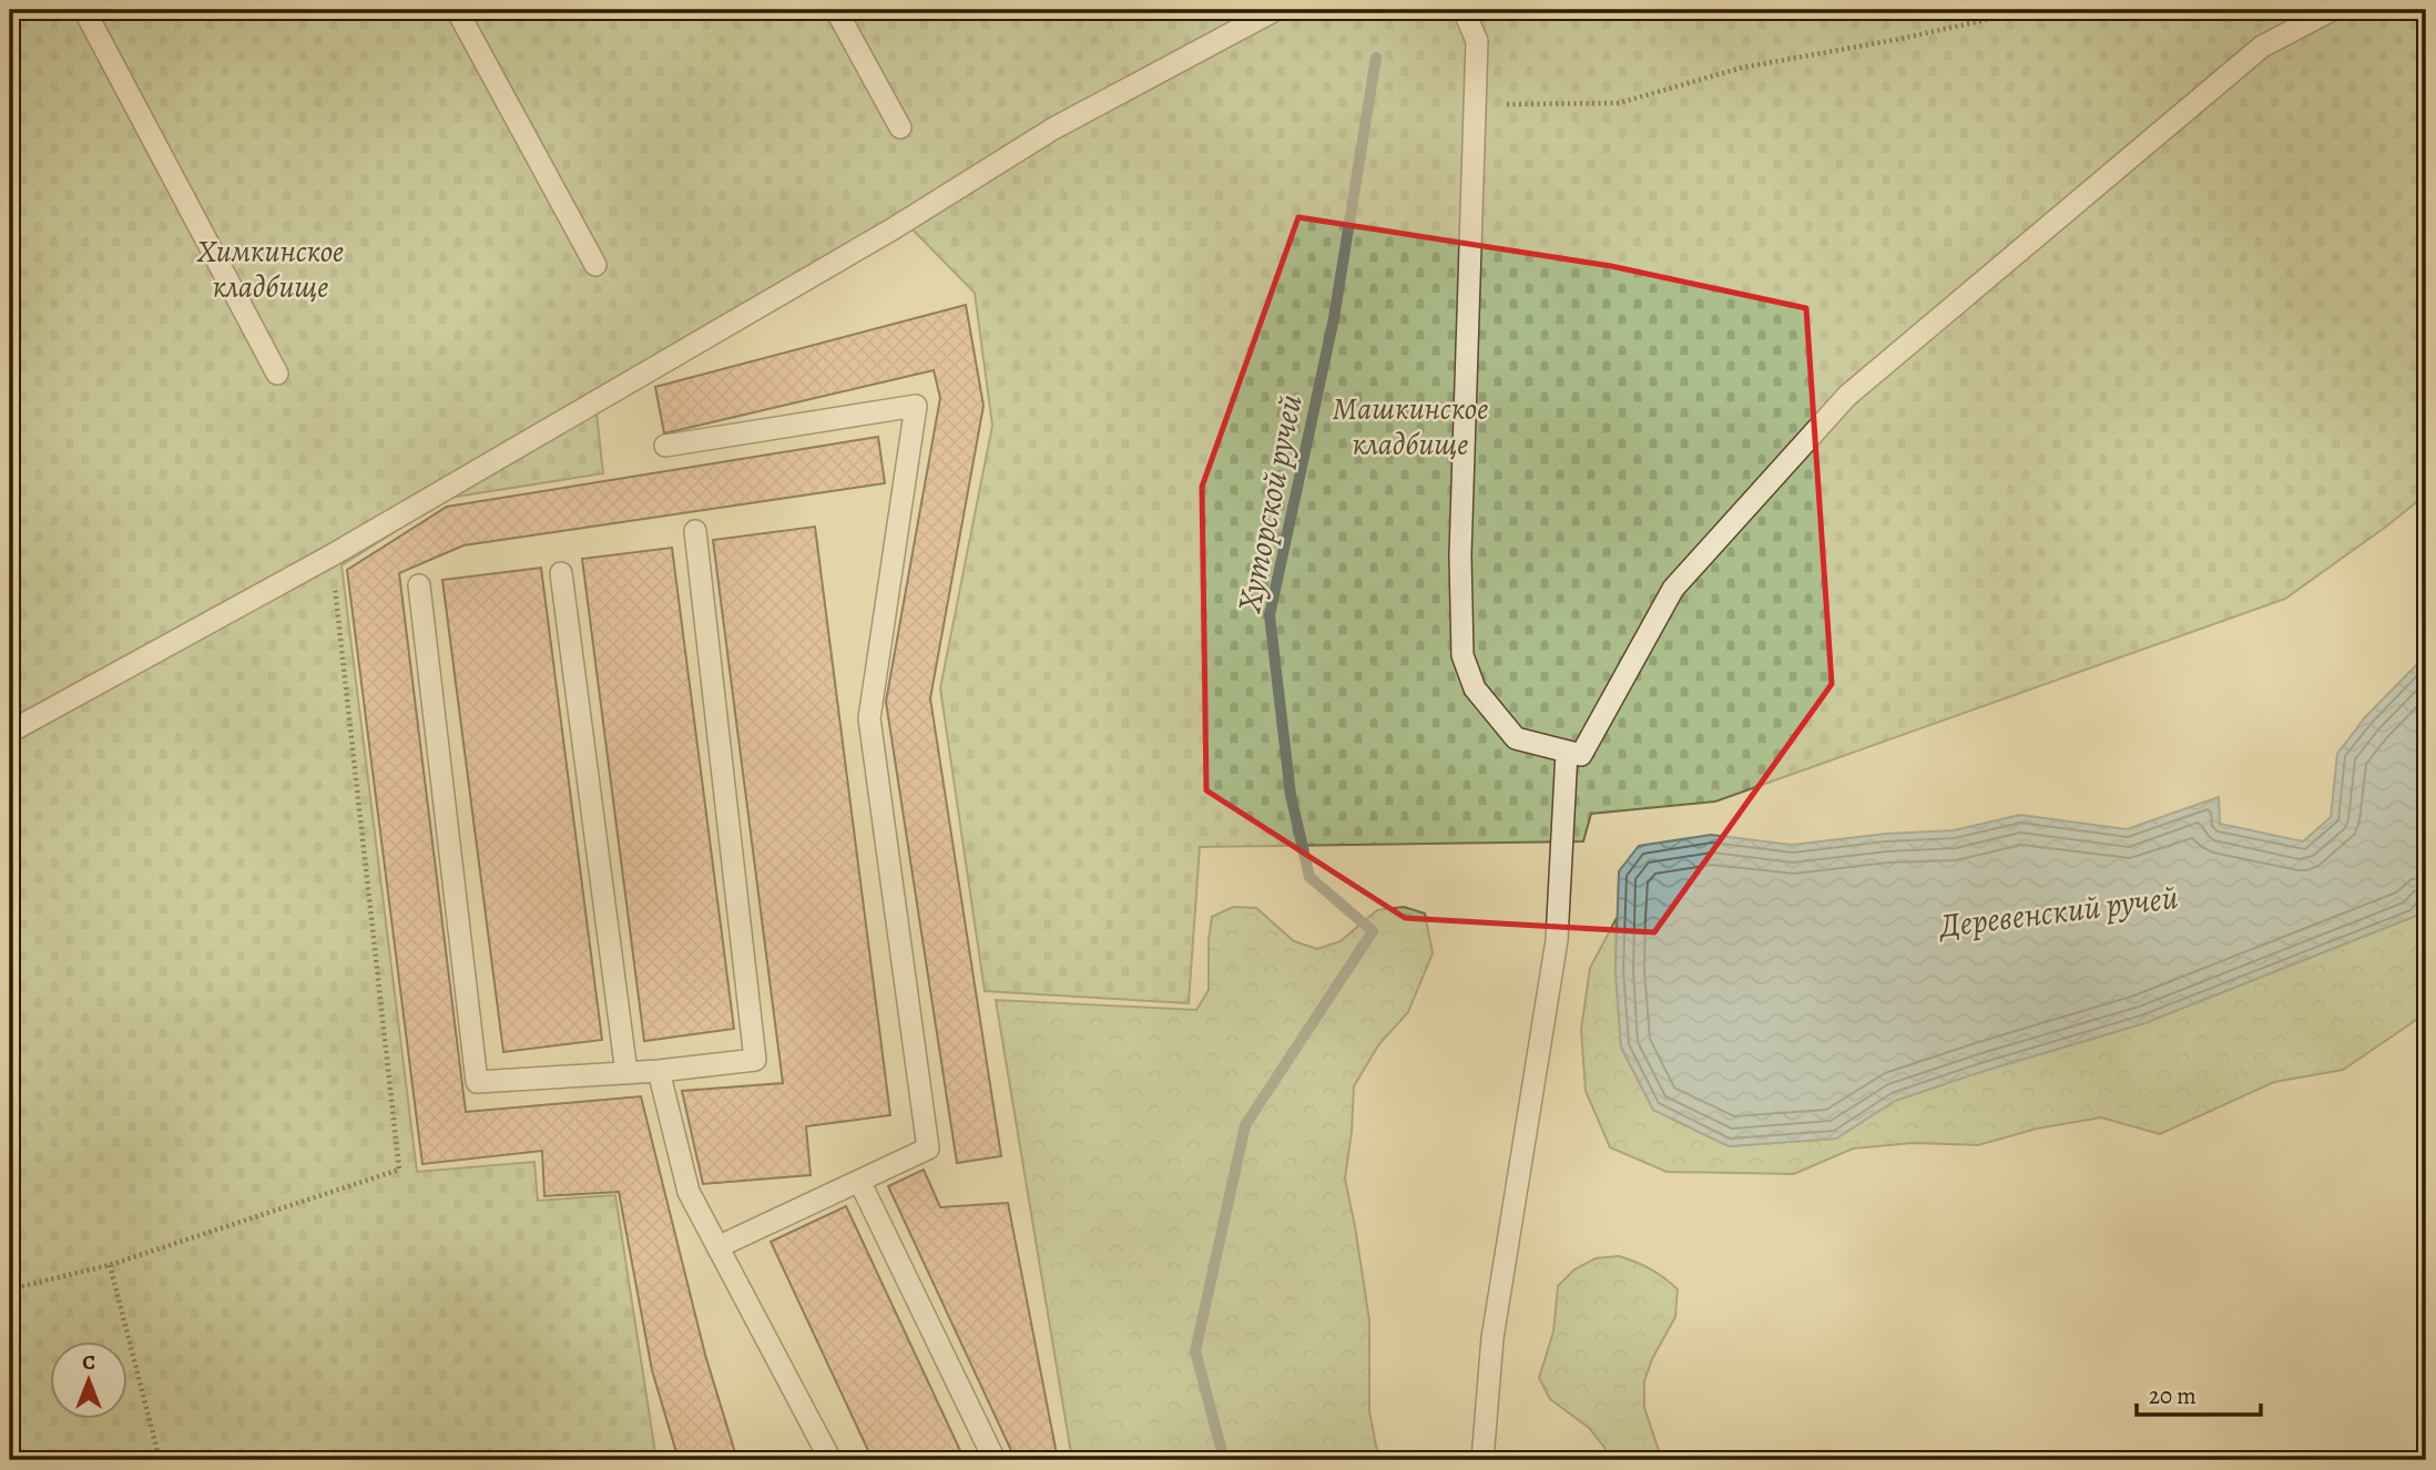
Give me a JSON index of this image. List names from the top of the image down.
{
  "water": ["Хуторской ручей", "Деревенский ручей"],
  "parks": ["Химкинское кладбище", "Машкинское кладбище"],
  "scale_bar": "20 m",
  "north": "top"
}
